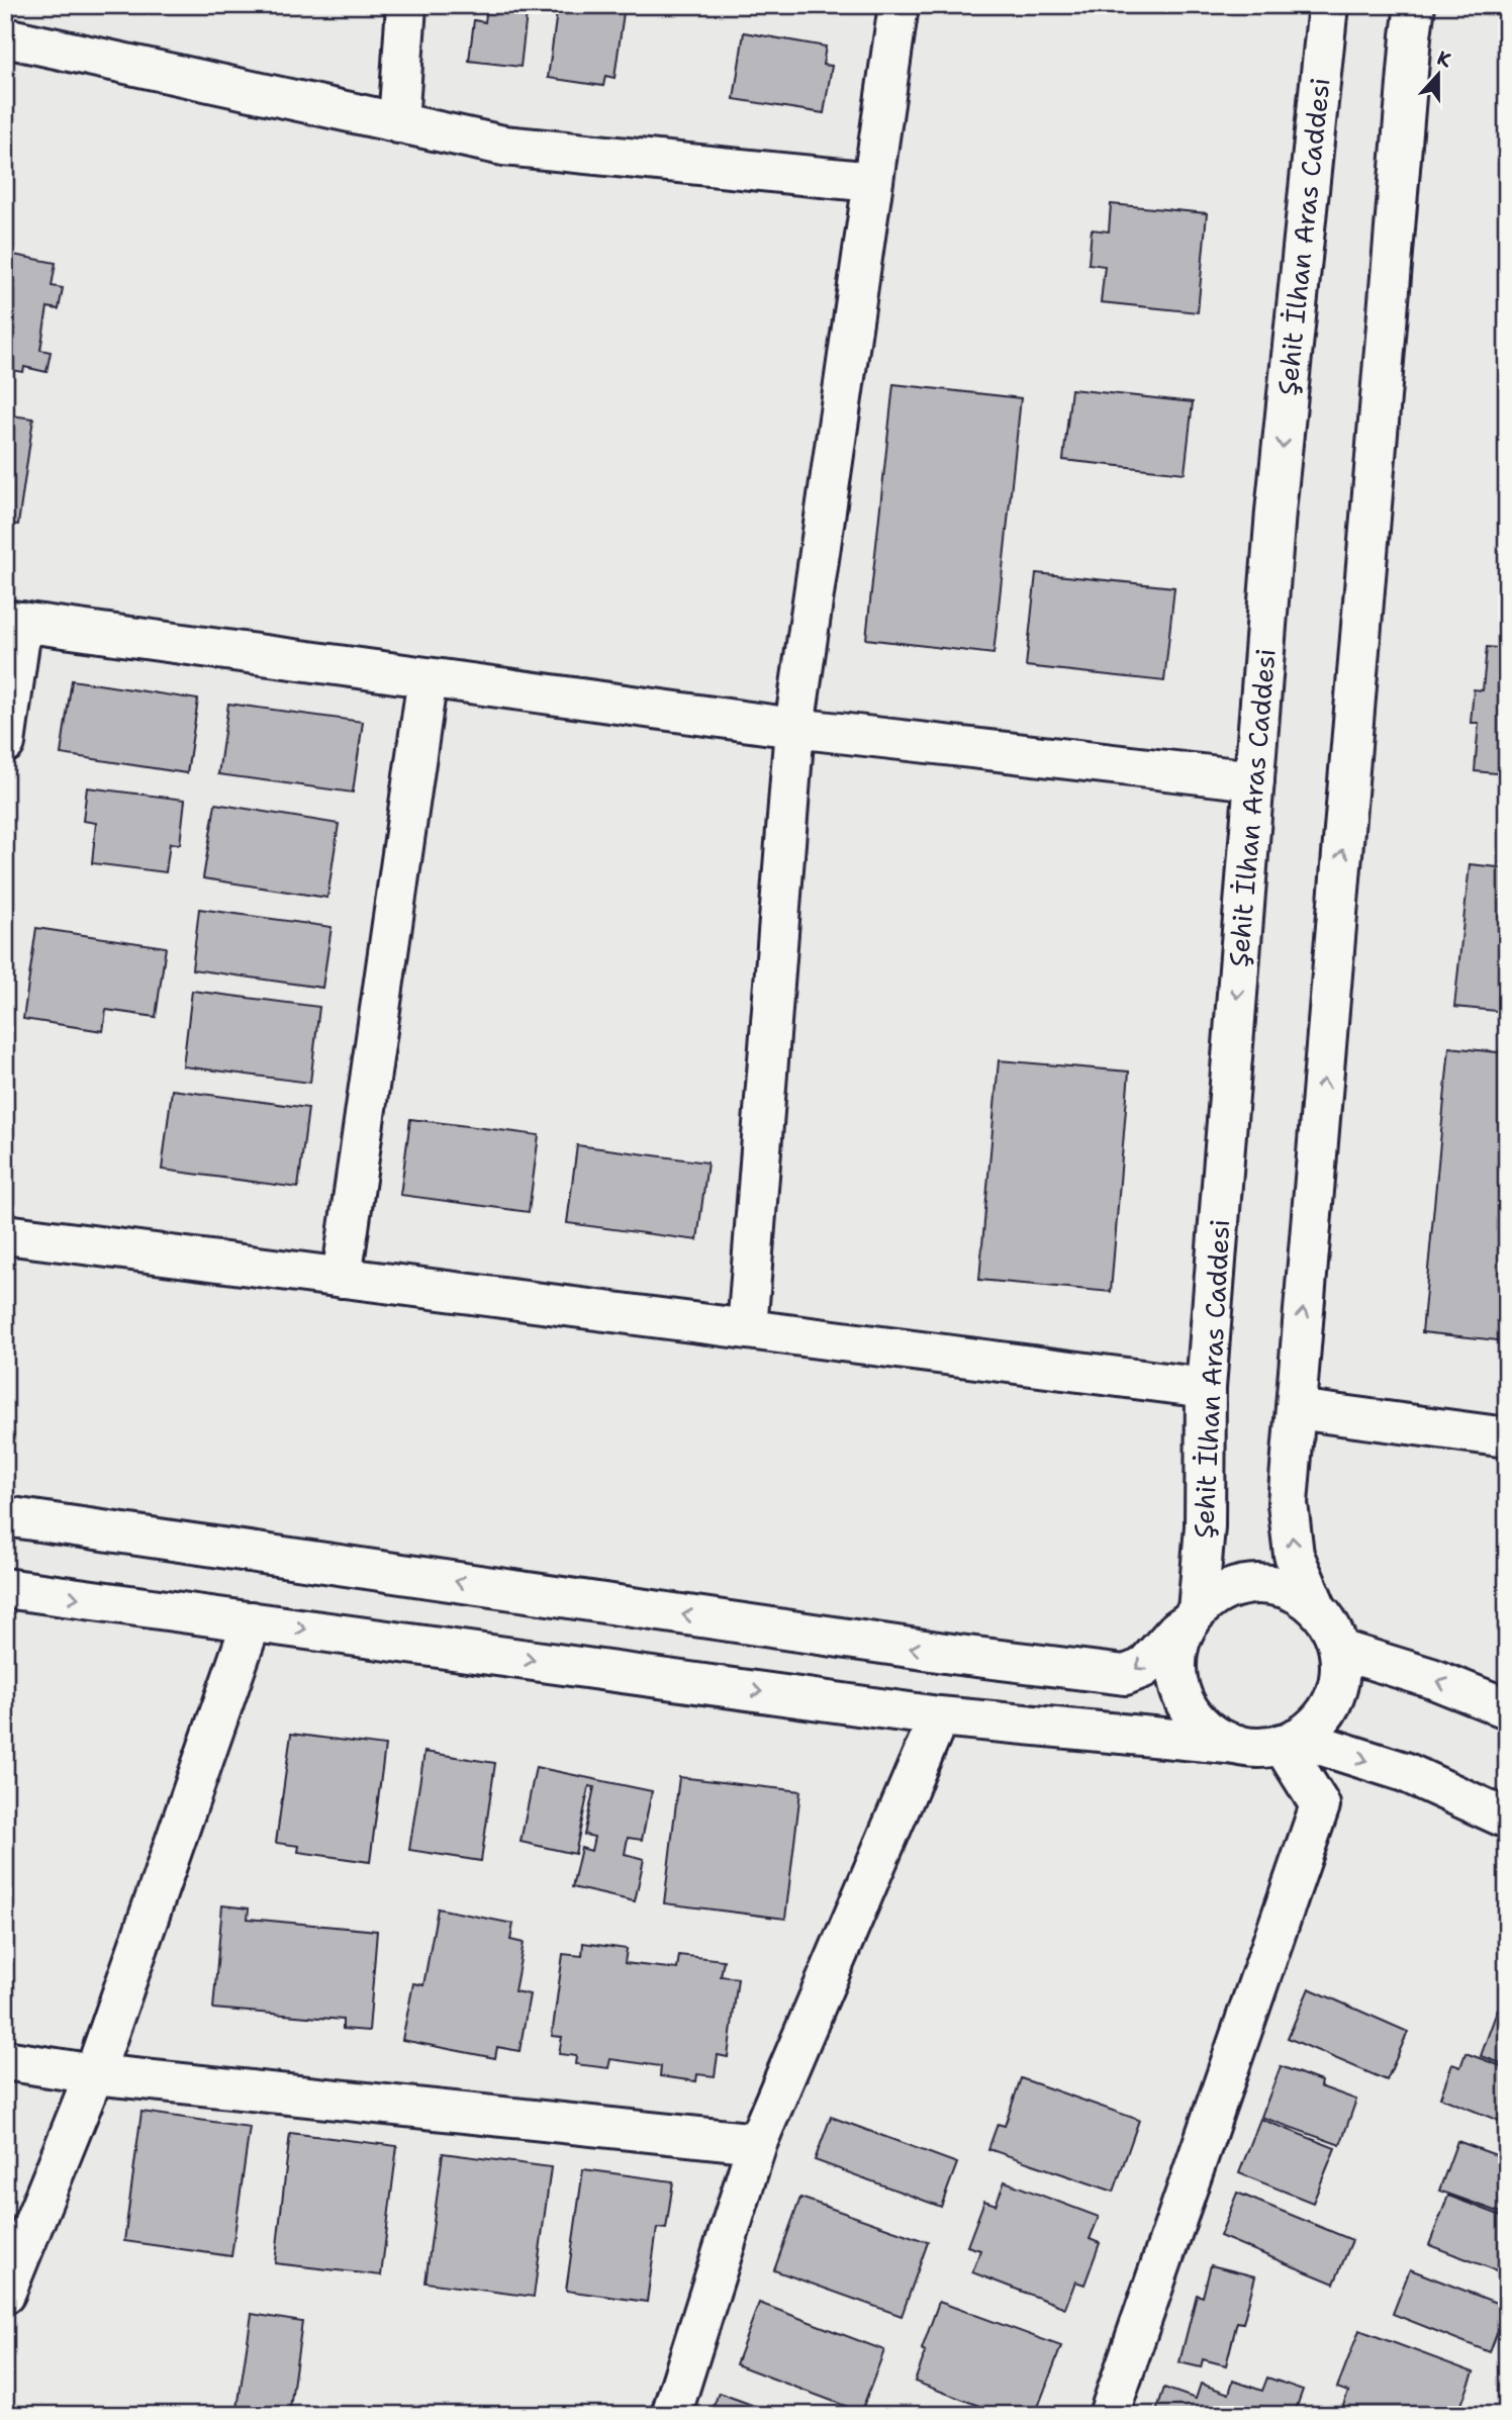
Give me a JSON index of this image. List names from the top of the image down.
{
  "streets": {
    "street": ["Şehit İlhan Aras Caddesi"]
  },
  "north": "top"
}
